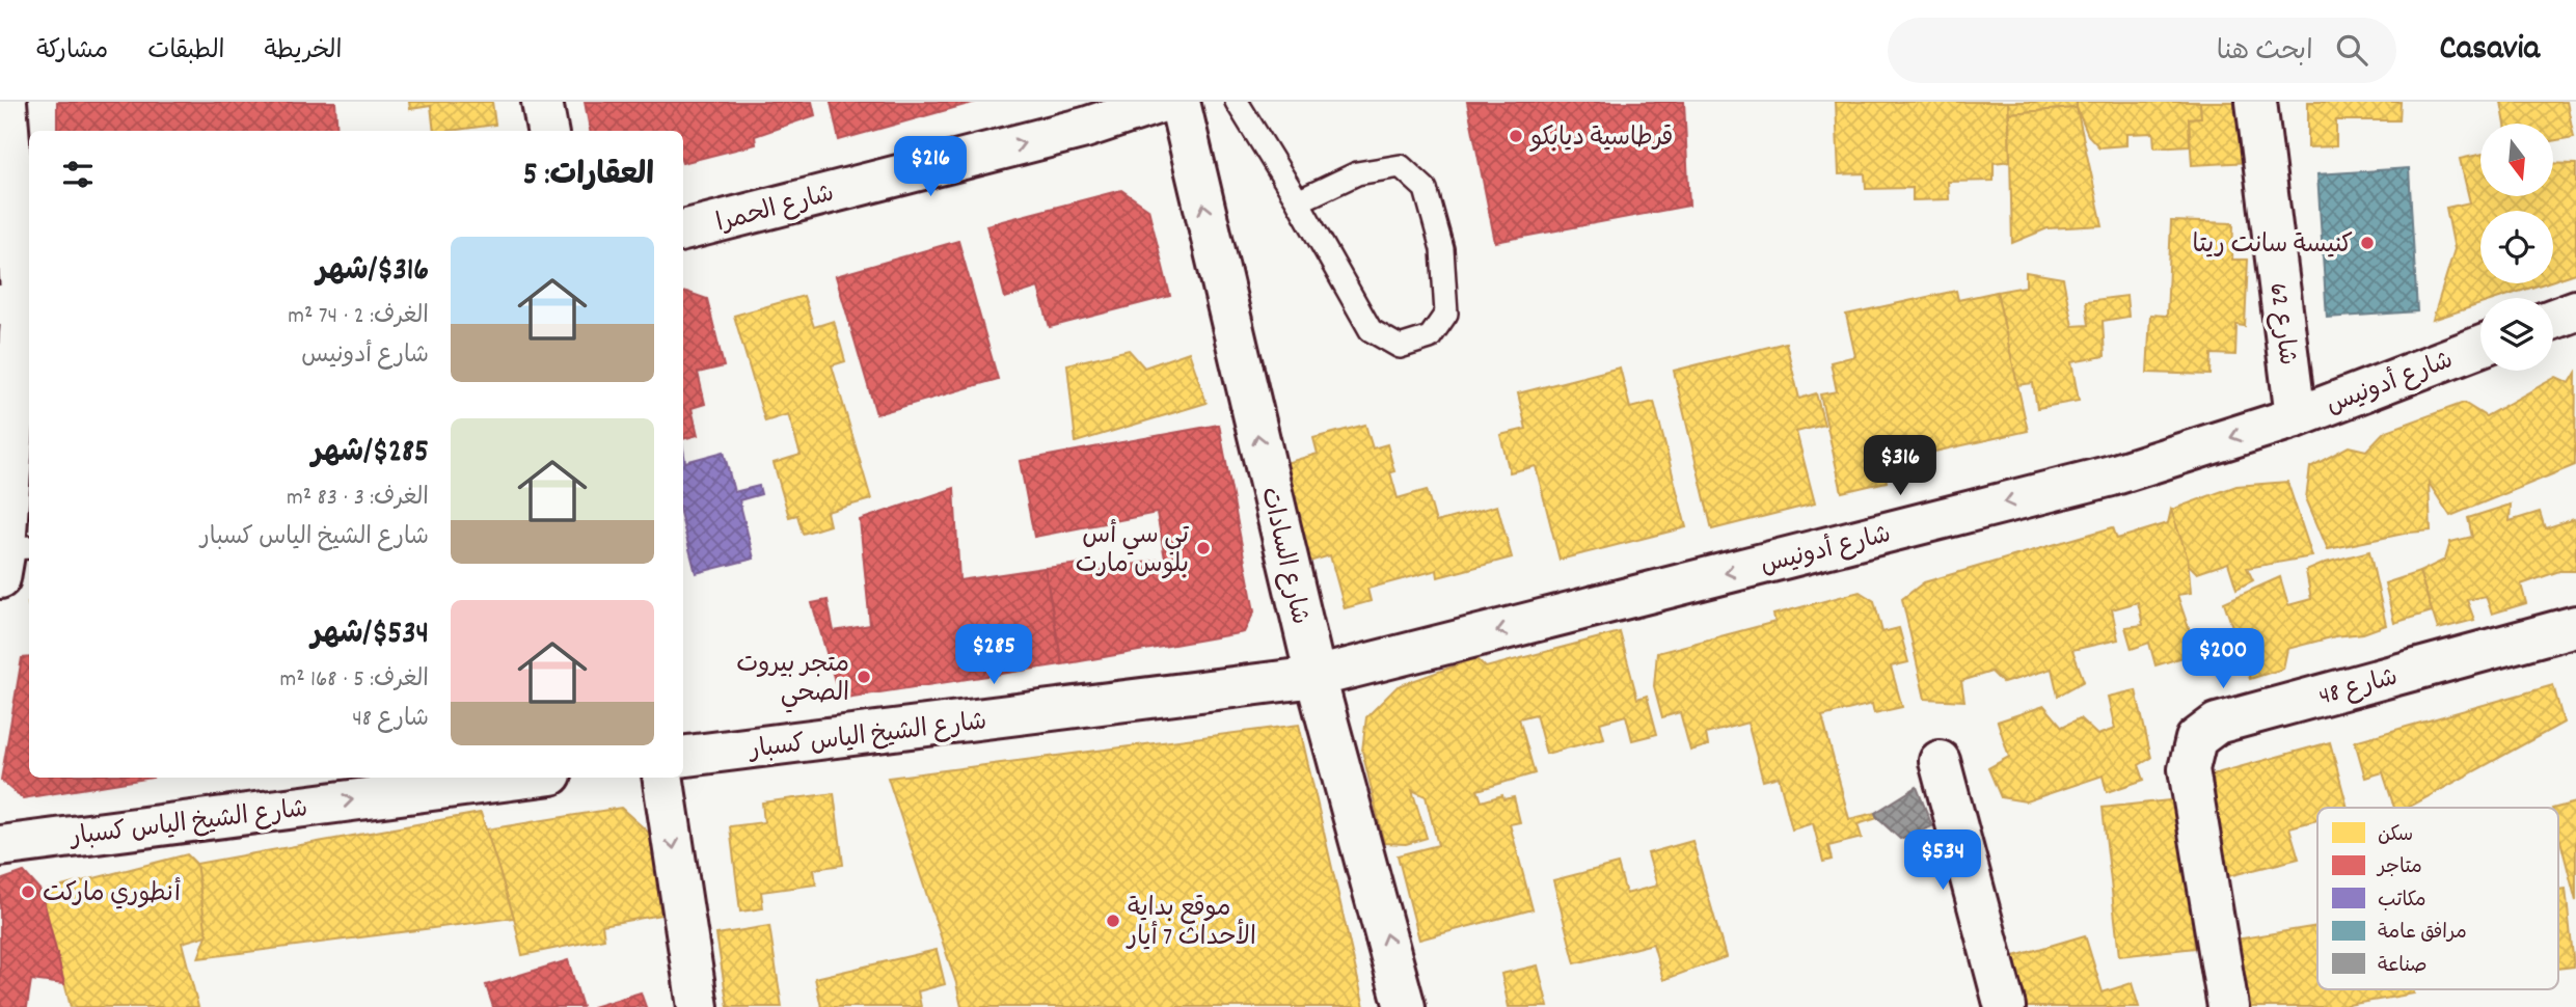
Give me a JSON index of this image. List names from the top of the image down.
{
  "streets": {
    "street": [
      "شارع الحمرا",
      "شارع 62",
      "شارع أدونيس",
      "شارع السادات",
      "شارع 48",
      "شارع الشيخ الياس كسبار"
    ]
  },
  "crossings": [
    ["شارع 62", "شارع أدونيس"],
    ["شارع أدونيس", "شارع السادات"],
    ["شارع أدونيس", "شارع الشيخ الياس كسبار"],
    ["شارع السادات", "شارع الشيخ الياس كسبار"]
  ],
  "one_way": [
    "شارع الحمرا",
    "شارع أدونيس",
    "شارع السادات",
    "شارع الشيخ الياس كسبار"
  ],
  "places": [
    "قرطاسية ديابكو",
    "كنيسة سانت ريتا",
    "تي سي أس بلوس مارت",
    "متجر بيروت الصحي",
    "أنطوري ماركت",
    "موقع بداية الأحداث 7 أيار"
  ],
  "legend": [
    "سكن",
    "متاجر",
    "مكاتب",
    "مرافق عامة",
    "صناعة"
  ],
  "north": "bottom",
  "page": {
    "header": "Casavia",
    "search": "ابحث هنا",
    "nav": ["الخريطة", "الطبقات", "مشاركة"],
    "heading": "العقارات: 5",
    "price": [
      "$216",
      "$316",
      "$285",
      "$200",
      "$534"
    ],
    "list": [
      {
        "name": "$316/شهر",
        "note": "الغرف: 2 · 74 m² · شارع أدونيس"
      },
      {
        "name": "$285/شهر",
        "note": "الغرف: 3 · 83 m² · شارع الشيخ الياس كسبار"
      },
      {
        "name": "$534/شهر",
        "note": "الغرف: 5 · 168 m² · شارع 48"
      }
    ]
  }
}
